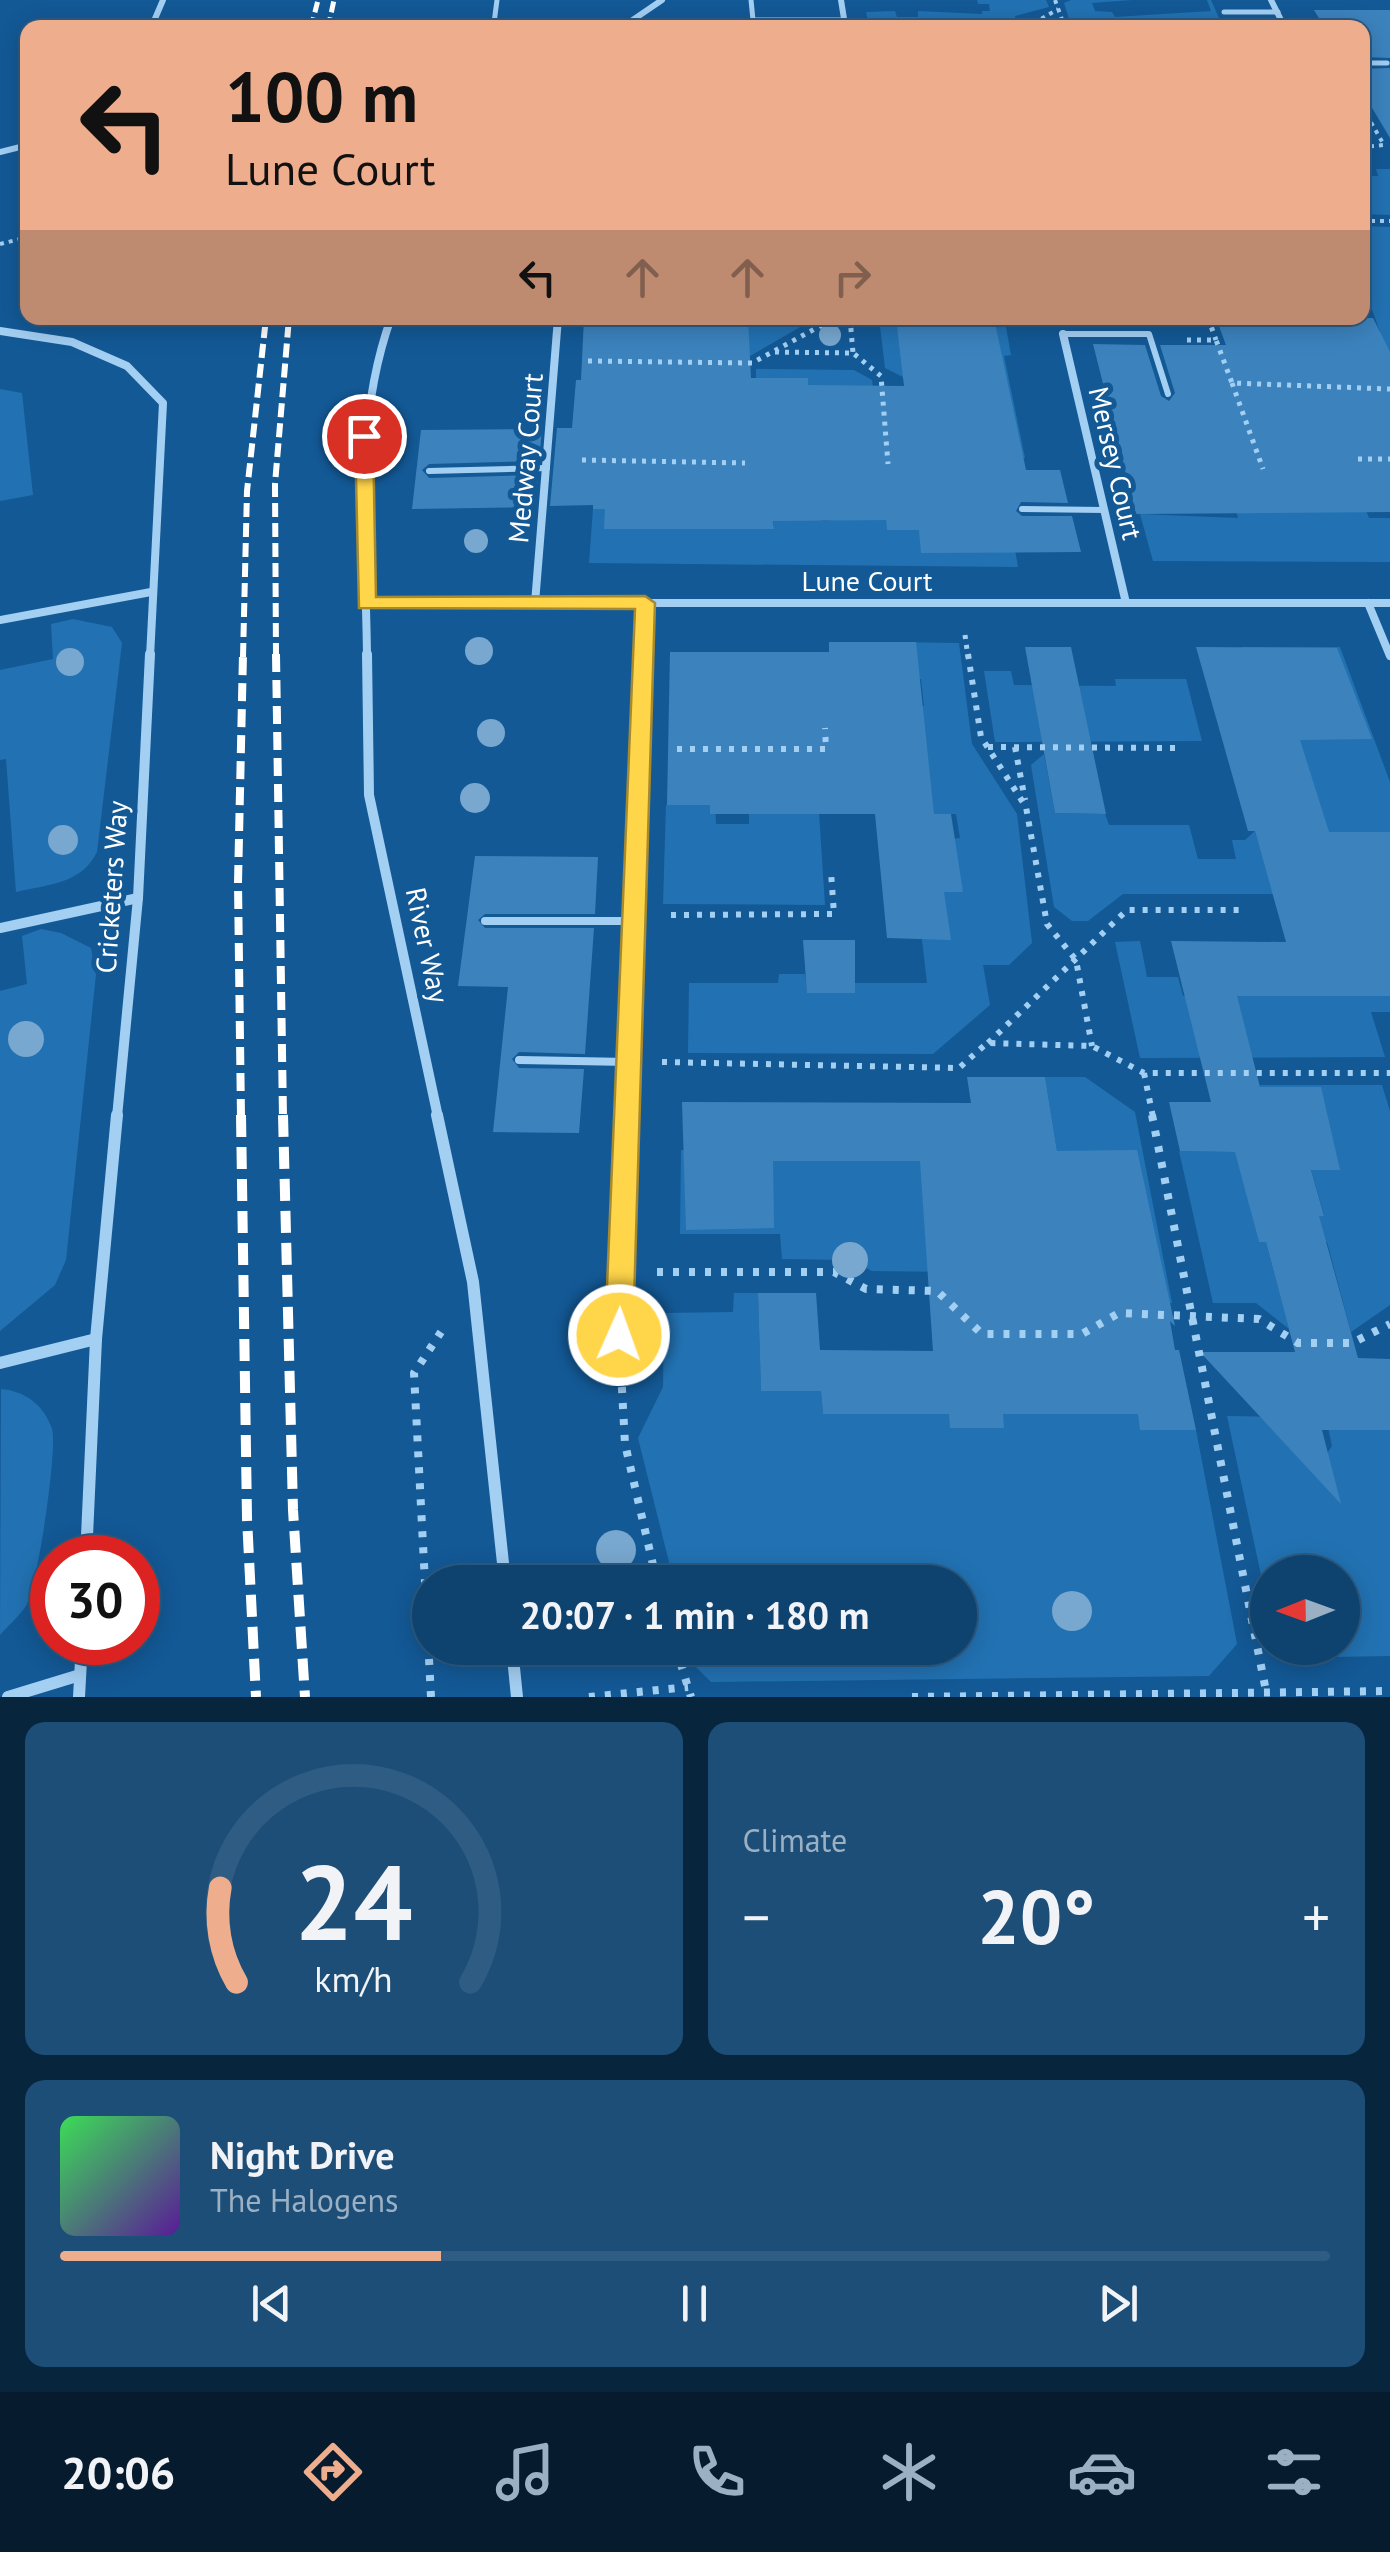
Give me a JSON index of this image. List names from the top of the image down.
{
  "streets": {
    "street": [
      "Medway Court",
      "Mersey Court",
      "Lune Court",
      "Cricketers Way",
      "River Way"
    ]
  },
  "crossings": [
    ["Medway Court", "Lune Court"],
    ["Mersey Court", "Lune Court"],
    ["Lune Court", "River Way"]
  ],
  "north": "left",
  "page": {
    "turn": ["100 m", "Lune Court"],
    "limit": "30",
    "trip": "20:07 · 1 min · 180 m",
    "tile": "Climate",
    "heat": ["−", "20°", "+"],
    "song": ["Night Drive", "The Halogens"],
    "tabs": "20:06",
    "gauge": ["24", "km/h"]
  }
}
